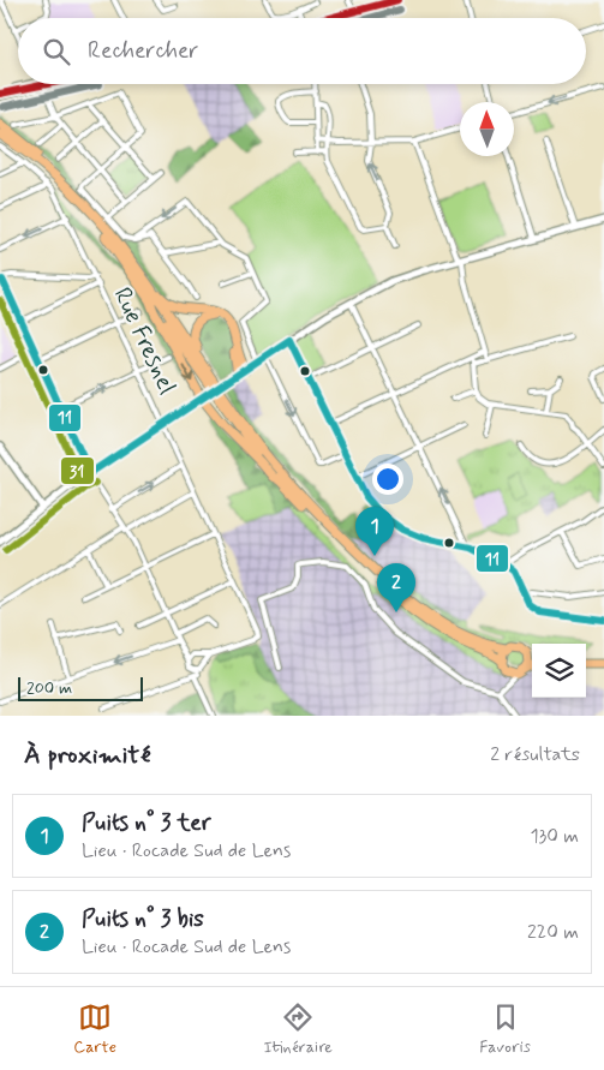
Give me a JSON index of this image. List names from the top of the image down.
{
  "streets": {
    "street": ["Rue Fresnel"]
  },
  "lines": ["transit line 11", "transit line 31"],
  "scale_bar": "200 m",
  "north": "top",
  "page": {
    "search": "Rechercher",
    "pins": ["1", "2"],
    "scale": "200 m",
    "heading": ["À proximité", "2 résultats"],
    "list": [
      {
        "mark": "1",
        "name": "Puits n° 3 ter",
        "note": "Lieu · Rocade Sud de Lens",
        "value": "130 m"
      },
      {
        "mark": "2",
        "name": "Puits n° 3 bis",
        "note": "Lieu · Rocade Sud de Lens",
        "value": "220 m"
      }
    ],
    "nav": ["Carte", "Itinéraire", "Favoris"]
  }
}
